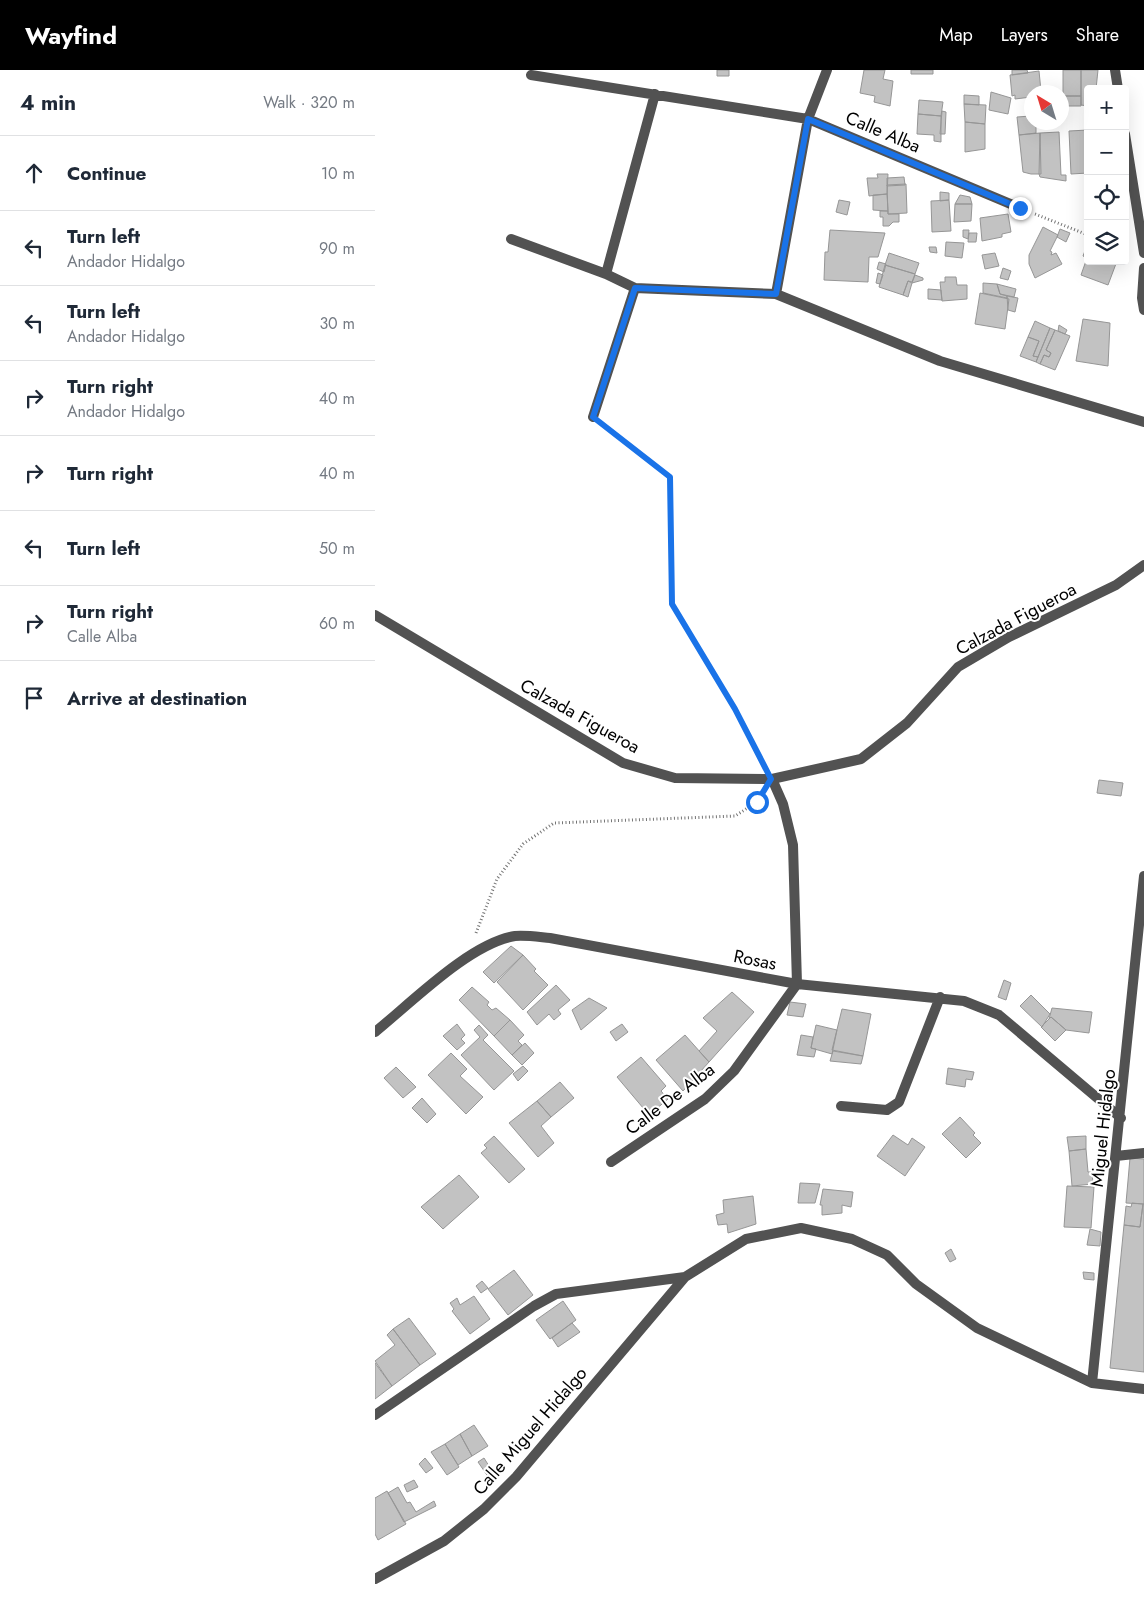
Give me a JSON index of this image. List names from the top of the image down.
{
  "streets": {
    "street": [
      "Calle Alba",
      "Calzada Figueroa",
      "Rosas",
      "Calle De Alba",
      "Miguel Hidalgo",
      "Calle Miguel Hidalgo"
    ]
  },
  "crossings": [
    ["Rosas", "Calle De Alba"],
    ["Rosas", "Miguel Hidalgo"],
    ["Miguel Hidalgo", "Calle Miguel Hidalgo"]
  ],
  "north": "top left",
  "page": {
    "header": "Wayfind",
    "nav": ["Map", "Layers", "Share"],
    "heading": ["4 min", "Walk · 320 m"],
    "map_buttons": ["+", "−"],
    "list": [
      ["Continue", "10 m"],
      ["Turn left", "Andador Hidalgo", "90 m"],
      ["Turn left", "Andador Hidalgo", "30 m"],
      ["Turn right", "Andador Hidalgo", "40 m"],
      ["Turn right", "40 m"],
      ["Turn left", "50 m"],
      ["Turn right", "Calle Alba", "60 m"],
      "Arrive at destination"
    ]
  }
}
